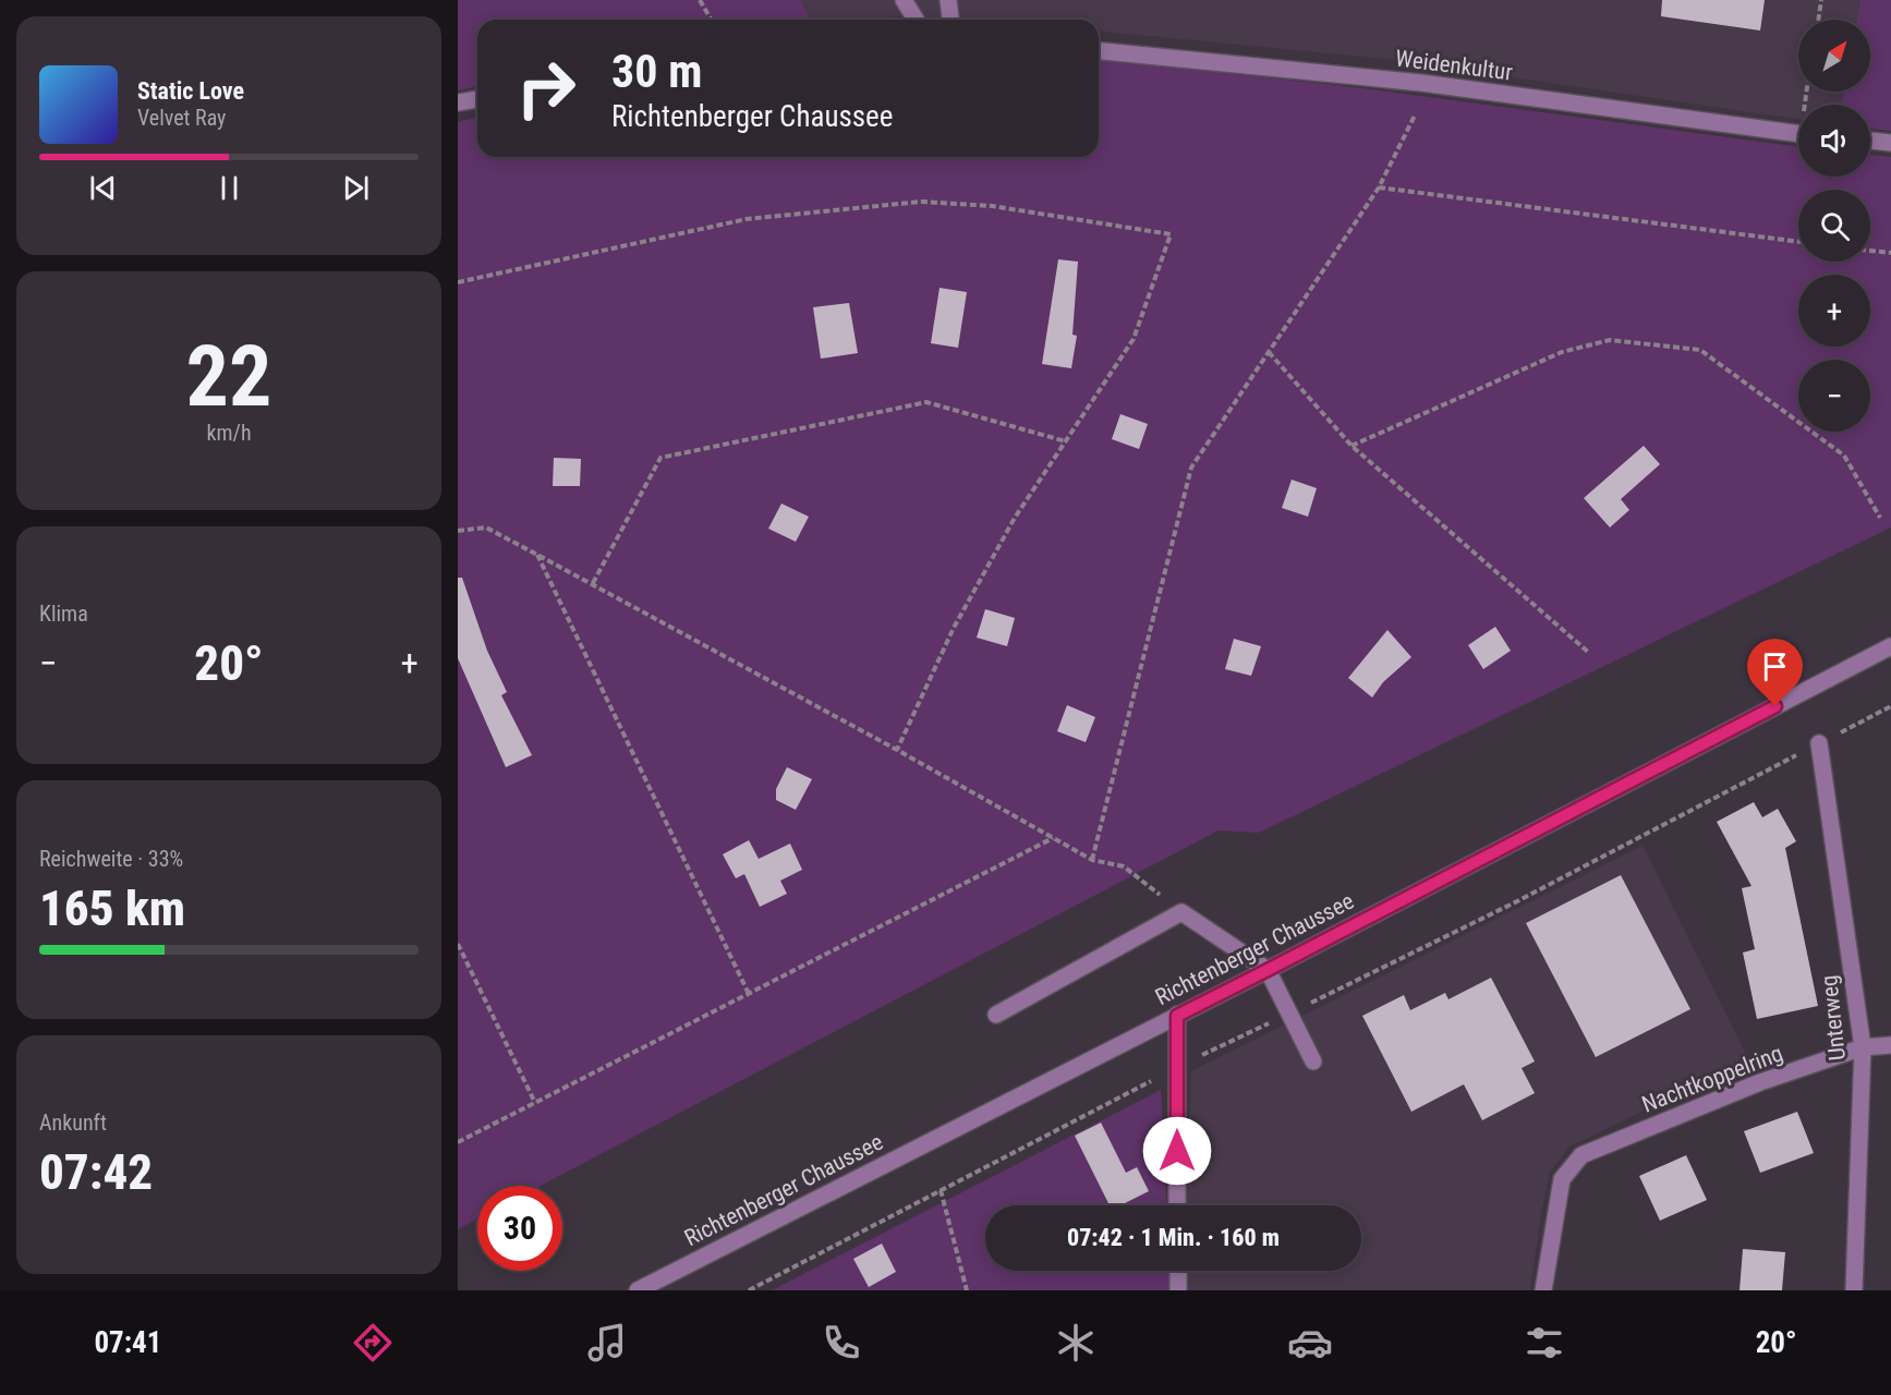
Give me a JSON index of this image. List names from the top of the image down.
{
  "streets": {
    "street": [
      "Weidenkultur",
      "Richtenberger Chaussee",
      "Unterweg",
      "Nachtkoppelring"
    ]
  },
  "crossings": [
    ["Unterweg", "Nachtkoppelring"]
  ],
  "north": "top right",
  "page": {
    "map_buttons": ["+", "−"],
    "turn": ["30 m", "Richtenberger Chaussee"],
    "song": ["Static Love", "Velvet Ray"],
    "tile": [
      ["22", "km/h"],
      "Klima",
      ["Reichweite · 33%", "165 km"],
      ["Ankunft", "07:42"]
    ],
    "heat": ["−", "20°", "+"],
    "limit": "30",
    "trip": "07:42 · 1 Min. · 160 m",
    "tabs": ["07:41", "20°"]
  }
}
